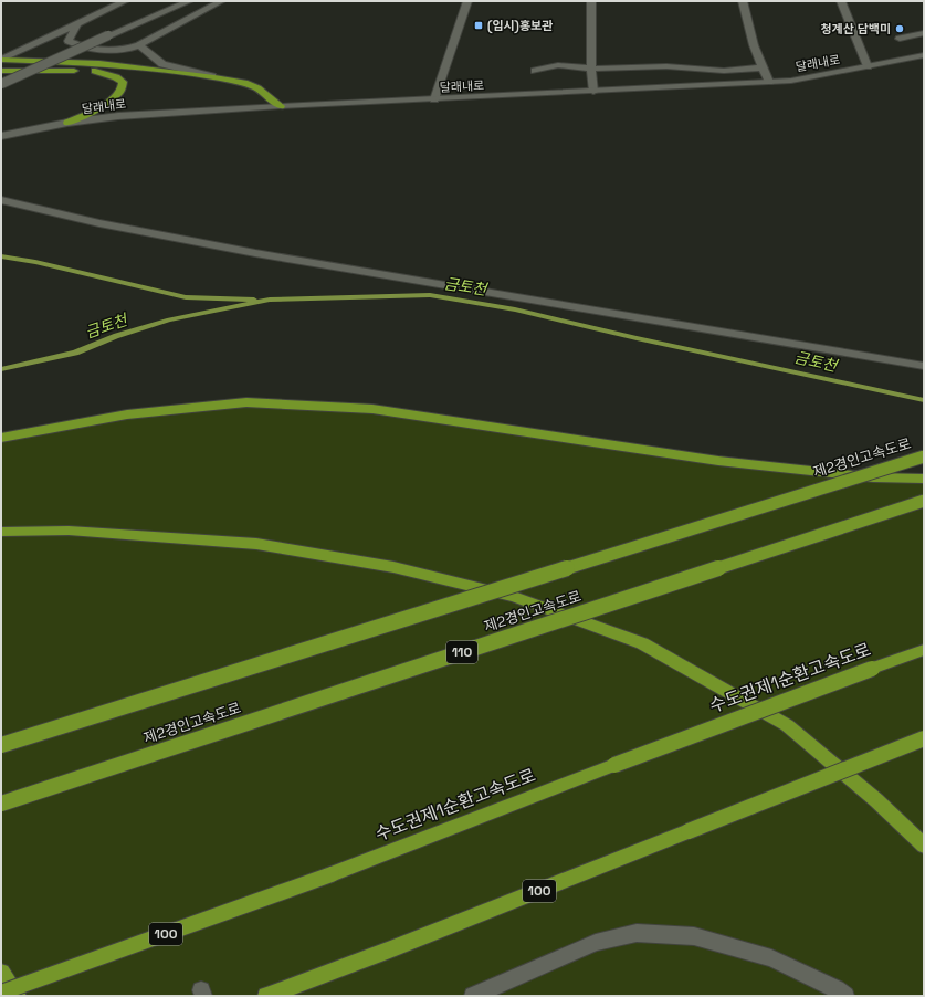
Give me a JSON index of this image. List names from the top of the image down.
{
  "streets": {
    "highway": [
      "제2경인고속도로",
      "110",
      "수도권제1순환고속도로",
      "100"
    ],
    "street": ["달래내로"]
  },
  "water": ["금토천"],
  "places": {
    "transit": ["(임시)홍보관"],
    "other": ["청계산 담백미"]
  }
}
